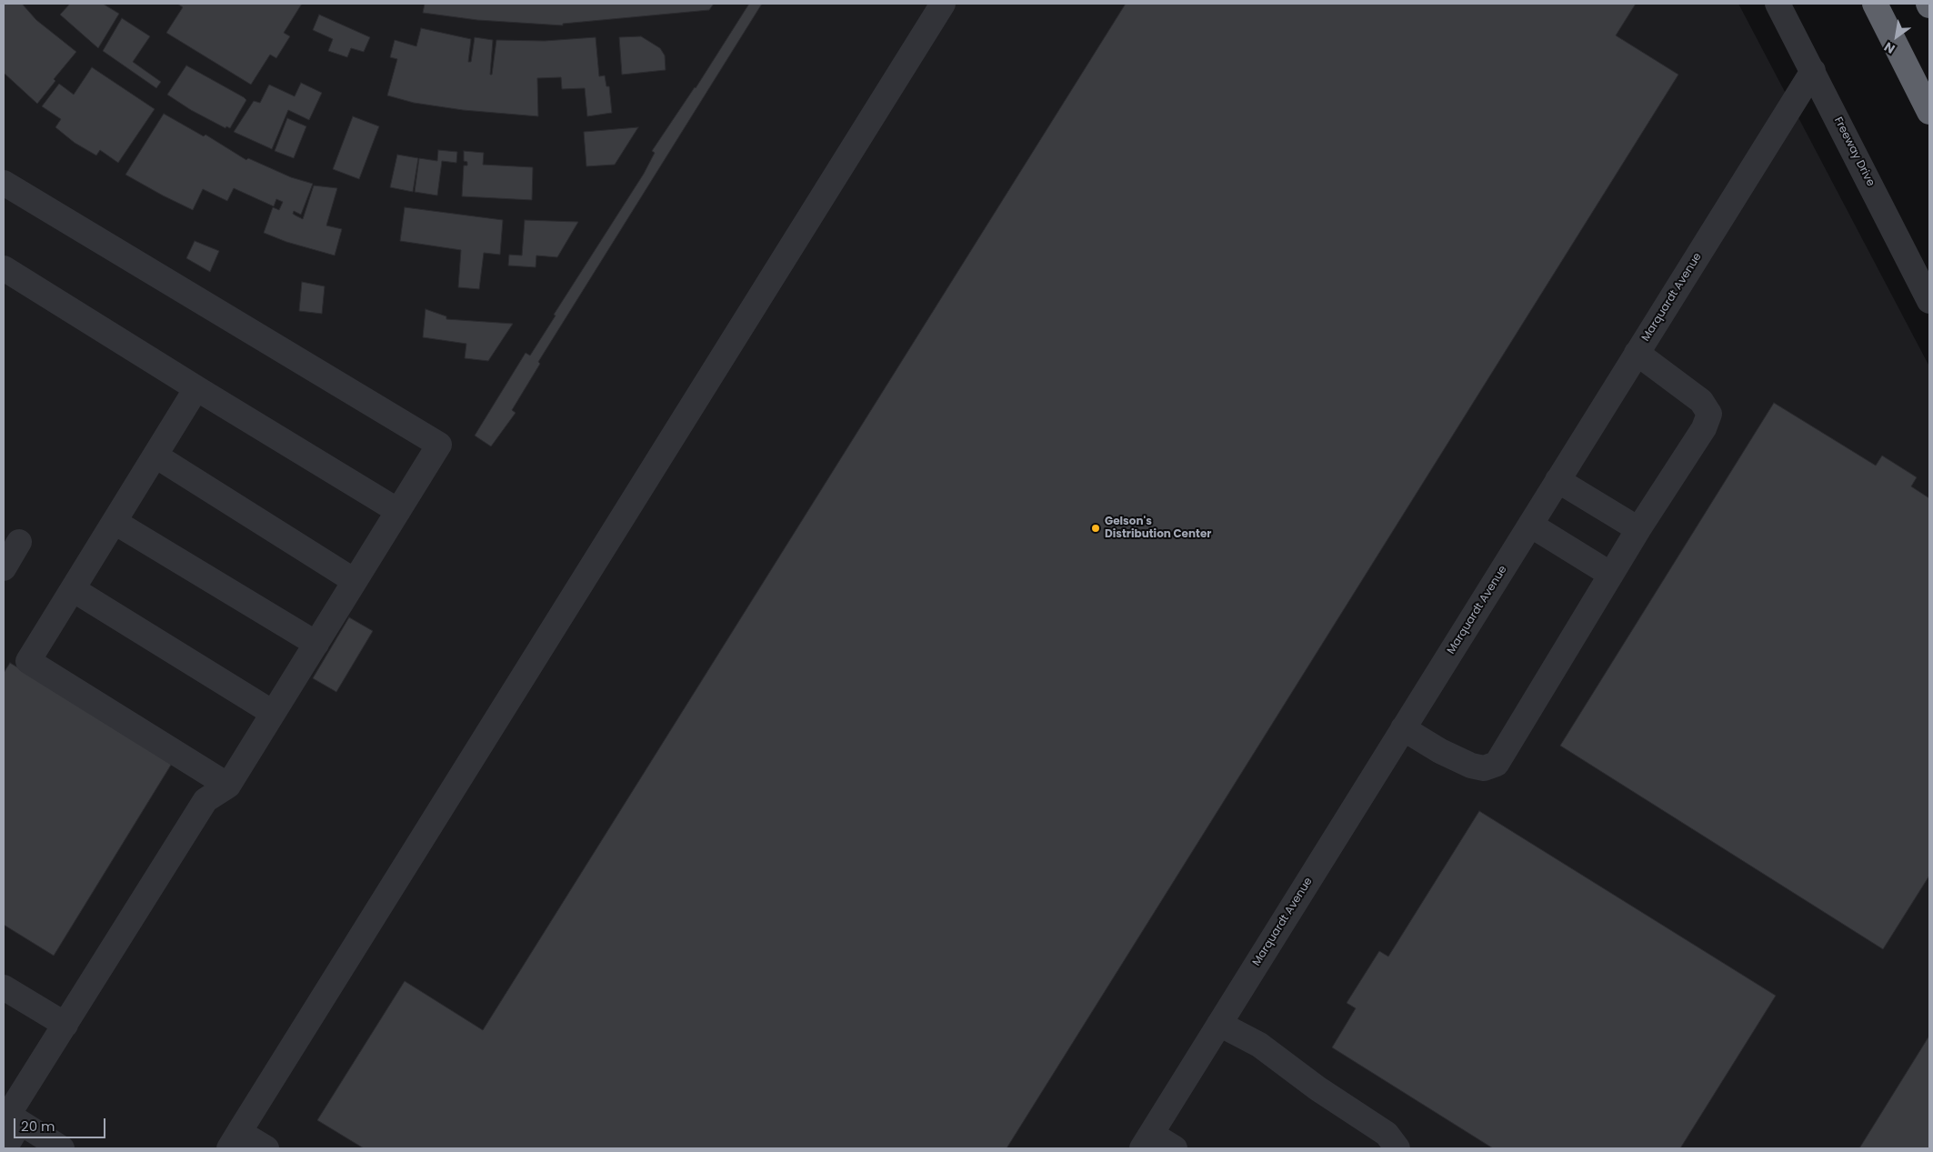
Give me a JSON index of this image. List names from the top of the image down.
{
  "streets": {
    "street": ["Freeway Drive", "Marquardt Avenue"]
  },
  "crossings": [
    ["Freeway Drive", "Marquardt Avenue"]
  ],
  "places": ["Gelson's Distribution Center"],
  "scale_bar": "20 m",
  "north": "bottom left"
}
